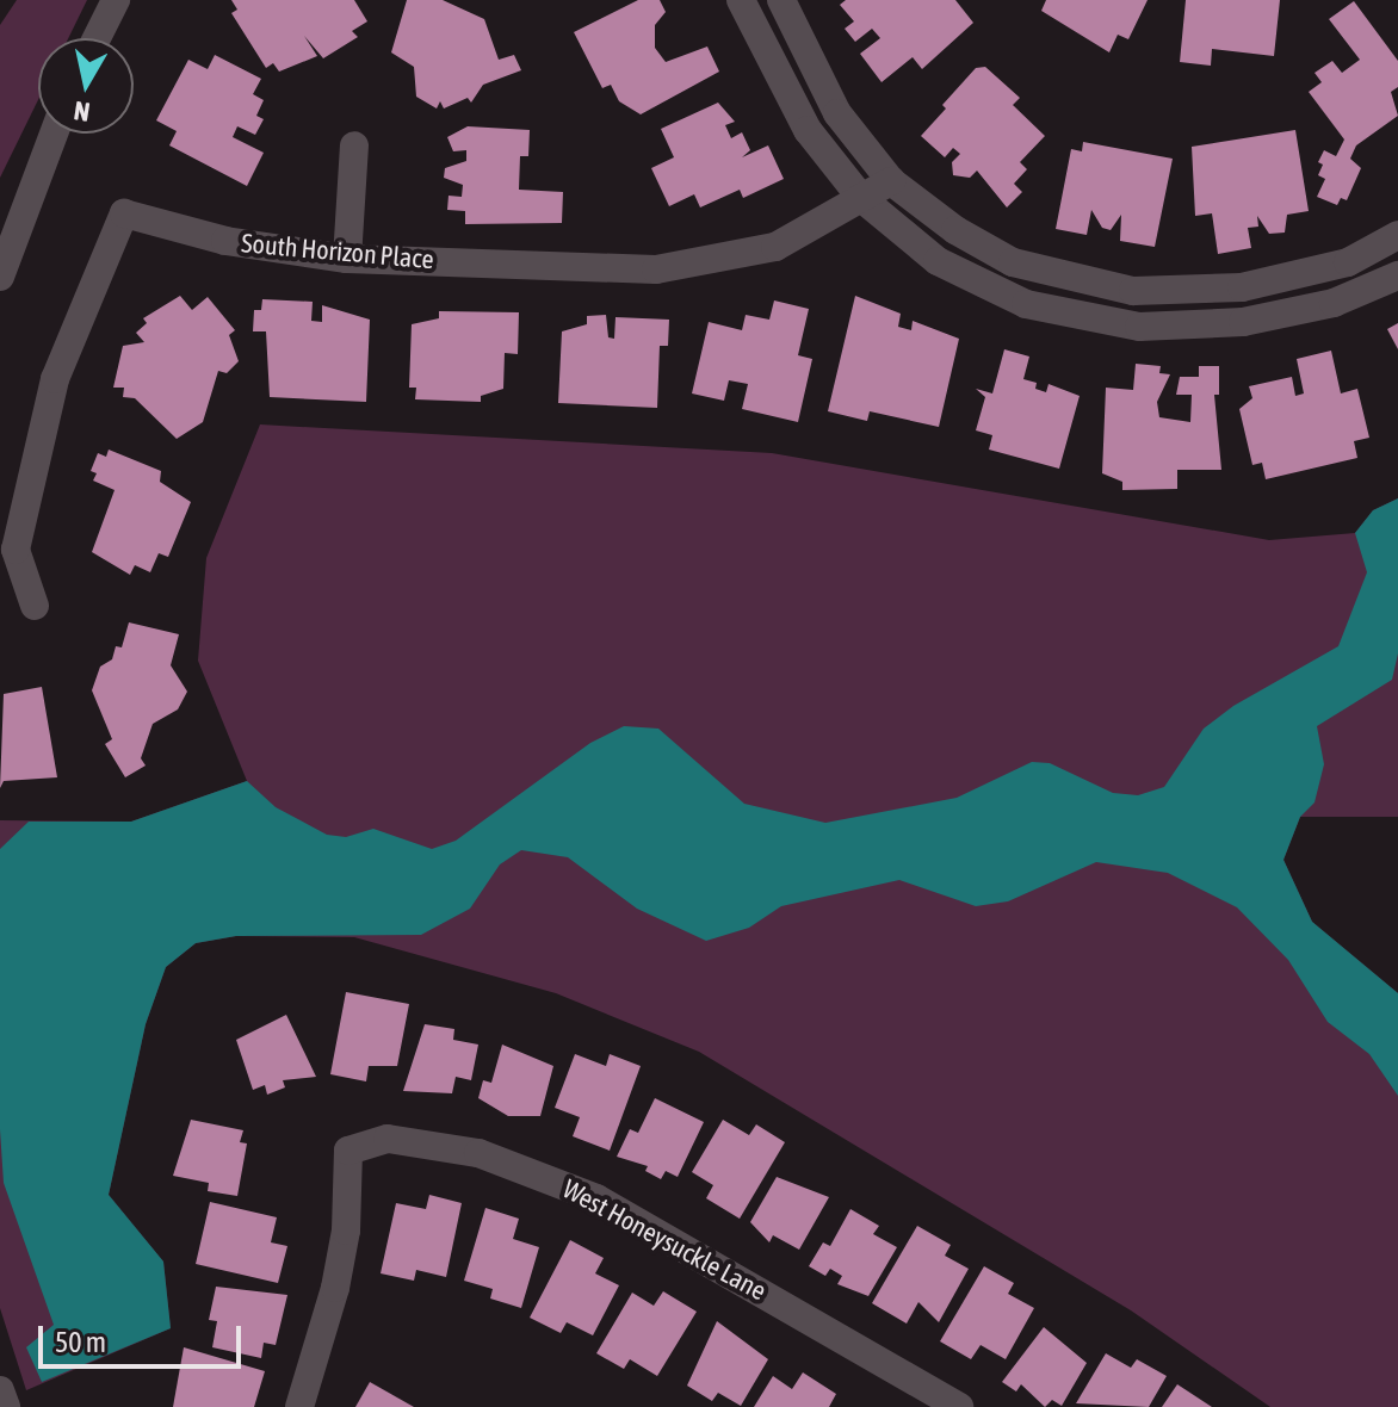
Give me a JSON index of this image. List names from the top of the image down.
{
  "streets": {
    "street": ["South Horizon Place", "West Honeysuckle Lane"]
  },
  "scale_bar": "50 m",
  "north": "bottom"
}
